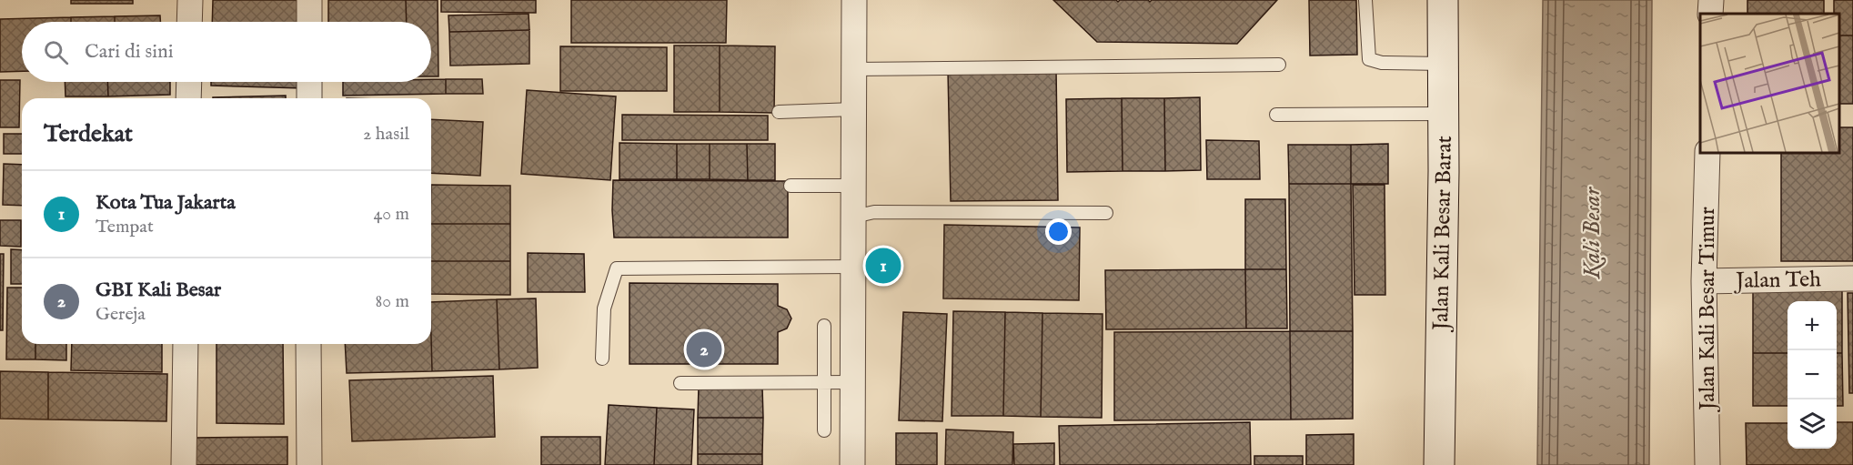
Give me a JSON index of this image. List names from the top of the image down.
{
  "streets": {
    "street": ["Jalan Kali Besar Barat", "Jalan Teh", "Jalan Kali Besar Timur"]
  },
  "crossings": [
    ["Jalan Teh", "Jalan Kali Besar Timur"]
  ],
  "water": ["Kali Besar"],
  "page": {
    "search": "Cari di sini",
    "heading": ["Terdekat", "2 hasil"],
    "list": [
      {
        "mark": "1",
        "name": "Kota Tua Jakarta",
        "note": "Tempat",
        "value": "40 m"
      },
      {
        "mark": "2",
        "name": "GBI Kali Besar",
        "note": "Gereja",
        "value": "80 m"
      }
    ],
    "pins": ["1", "2"],
    "map_buttons": ["+", "−"]
  }
}
